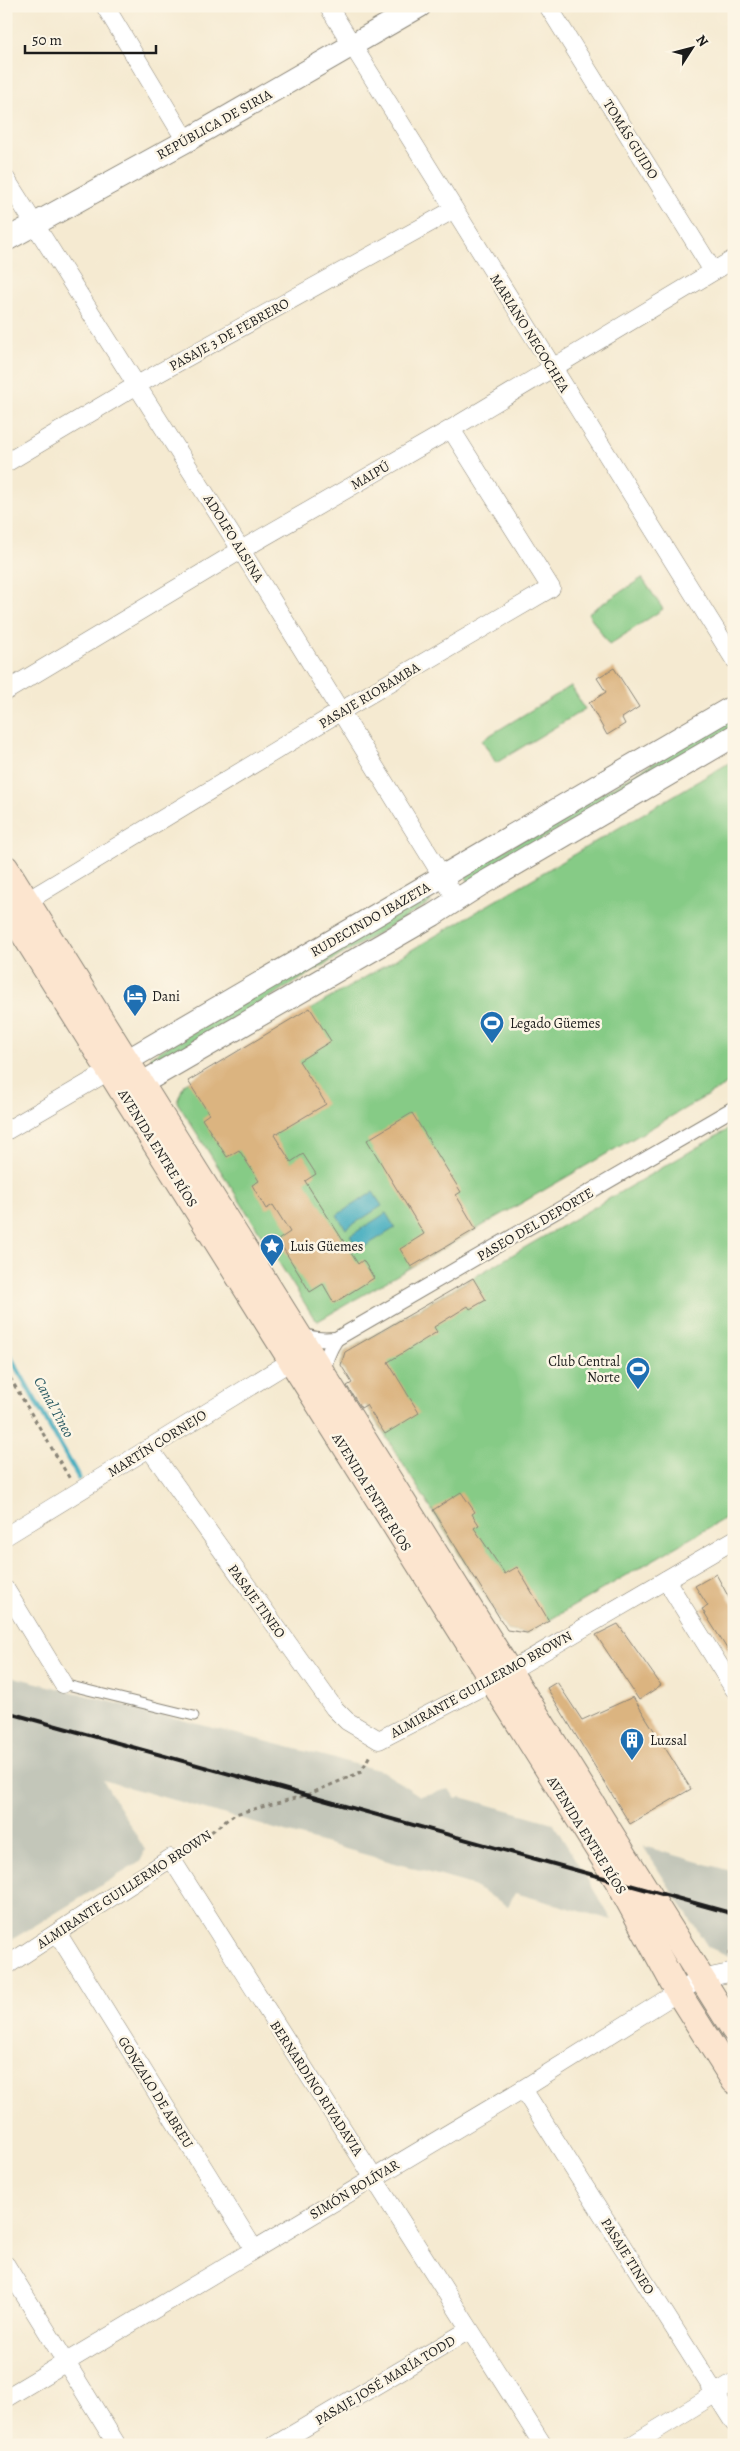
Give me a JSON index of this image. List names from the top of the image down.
{
  "streets": {
    "main road": ["AVENIDA ENTRE RÍOS"],
    "street": [
      "REPÚBLICA DE SIRIA",
      "TOMÁS GUIDO",
      "MARIANO NECOCHEA",
      "PASAJE 3 DE FEBRERO",
      "MAIPÚ",
      "ADOLFO ALSINA",
      "PASAJE RIOBAMBA",
      "RUDECINDO IBAZETA",
      "PASEO DEL DEPORTE",
      "MARTÍN CORNEJO",
      "PASAJE TINEO",
      "ALMIRANTE GUILLERMO BROWN",
      "BERNARDINO RIVADAVIA",
      "GONZALO DE ABREU",
      "SIMÓN BOLÍVAR",
      "PASAJE JOSÉ MARÍA TODD"
    ]
  },
  "crossings": [
    ["REPÚBLICA DE SIRIA", "MARIANO NECOCHEA"],
    ["REPÚBLICA DE SIRIA", "ADOLFO ALSINA"],
    ["TOMÁS GUIDO", "MAIPÚ"],
    ["MARIANO NECOCHEA", "PASAJE 3 DE FEBRERO"],
    ["MARIANO NECOCHEA", "MAIPÚ"],
    ["PASAJE 3 DE FEBRERO", "ADOLFO ALSINA"],
    ["MAIPÚ", "ADOLFO ALSINA"],
    ["MAIPÚ", "PASAJE RIOBAMBA"],
    ["ADOLFO ALSINA", "PASAJE RIOBAMBA"],
    ["ADOLFO ALSINA", "RUDECINDO IBAZETA"],
    ["PASAJE RIOBAMBA", "AVENIDA ENTRE RÍOS"],
    ["RUDECINDO IBAZETA", "AVENIDA ENTRE RÍOS"],
    ["AVENIDA ENTRE RÍOS", "MARTÍN CORNEJO"],
    ["AVENIDA ENTRE RÍOS", "ALMIRANTE GUILLERMO BROWN"],
    ["AVENIDA ENTRE RÍOS", "SIMÓN BOLÍVAR"],
    ["MARTÍN CORNEJO", "PASAJE TINEO"],
    ["PASAJE TINEO", "ALMIRANTE GUILLERMO BROWN"],
    ["PASAJE TINEO", "SIMÓN BOLÍVAR"],
    ["ALMIRANTE GUILLERMO BROWN", "BERNARDINO RIVADAVIA"],
    ["ALMIRANTE GUILLERMO BROWN", "GONZALO DE ABREU"],
    ["BERNARDINO RIVADAVIA", "SIMÓN BOLÍVAR"],
    ["BERNARDINO RIVADAVIA", "PASAJE JOSÉ MARÍA TODD"],
    ["GONZALO DE ABREU", "SIMÓN BOLÍVAR"]
  ],
  "water": ["Canal Tineo"],
  "places": {
    "hotel": ["Dani"],
    "sports": ["Legado Güemes", "Club Central Norte"],
    "place": ["Luis Güemes"],
    "building": ["Luzsal"]
  },
  "scale_bar": "50 m",
  "north": "top right"
}
